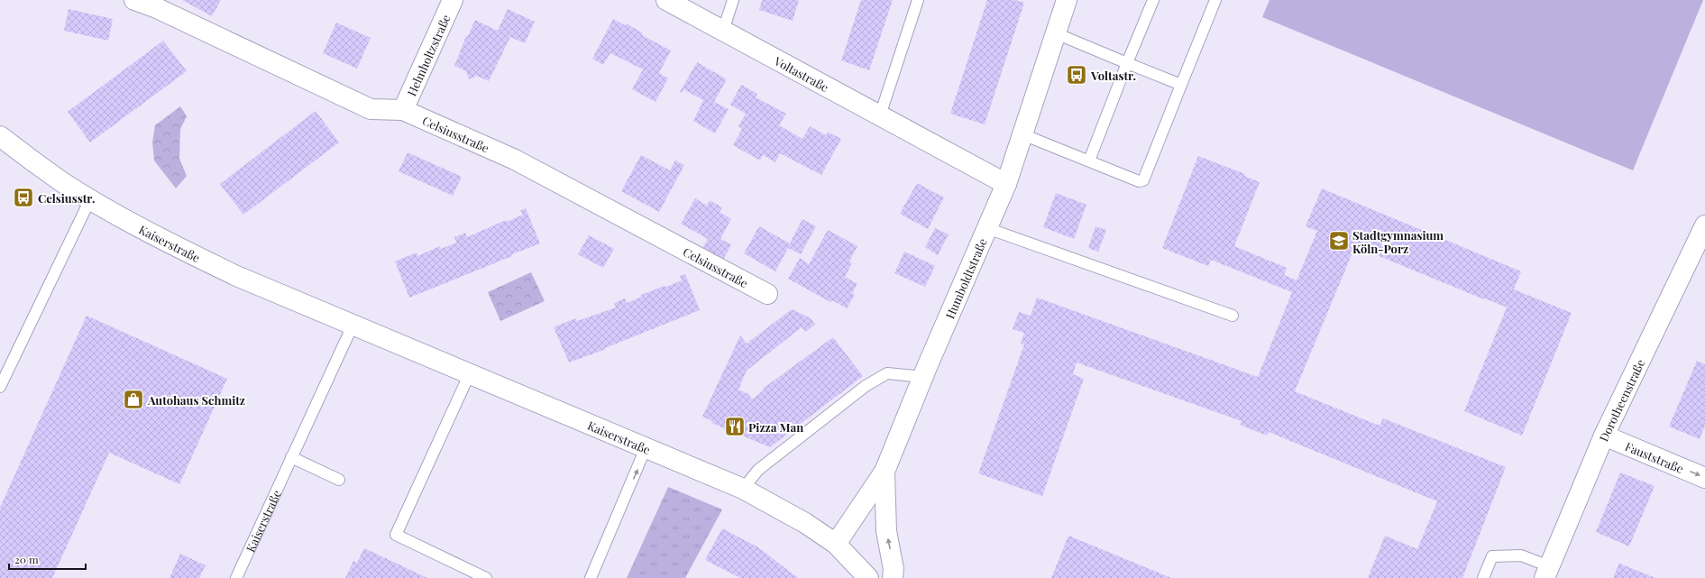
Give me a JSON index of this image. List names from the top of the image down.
{
  "streets": {
    "street": [
      "Helmholtzstraße",
      "Voltastraße",
      "Celsiusstraße",
      "Kaiserstraße",
      "Humboldtstraße",
      "Dorotheenstraße",
      "Fauststraße"
    ]
  },
  "crossings": [
    ["Helmholtzstraße", "Celsiusstraße"],
    ["Voltastraße", "Humboldtstraße"],
    ["Kaiserstraße", "Humboldtstraße"],
    ["Dorotheenstraße", "Fauststraße"]
  ],
  "one_way": ["Fauststraße"],
  "places": {
    "bus stop": ["Voltastr.", "Celsiusstr."],
    "school or university": ["Stadtgymnasium Köln-Porz"],
    "shop": ["Autohaus Schmitz"],
    "restaurant": ["Pizza Man"]
  },
  "scale_bar": "20 m"
}
